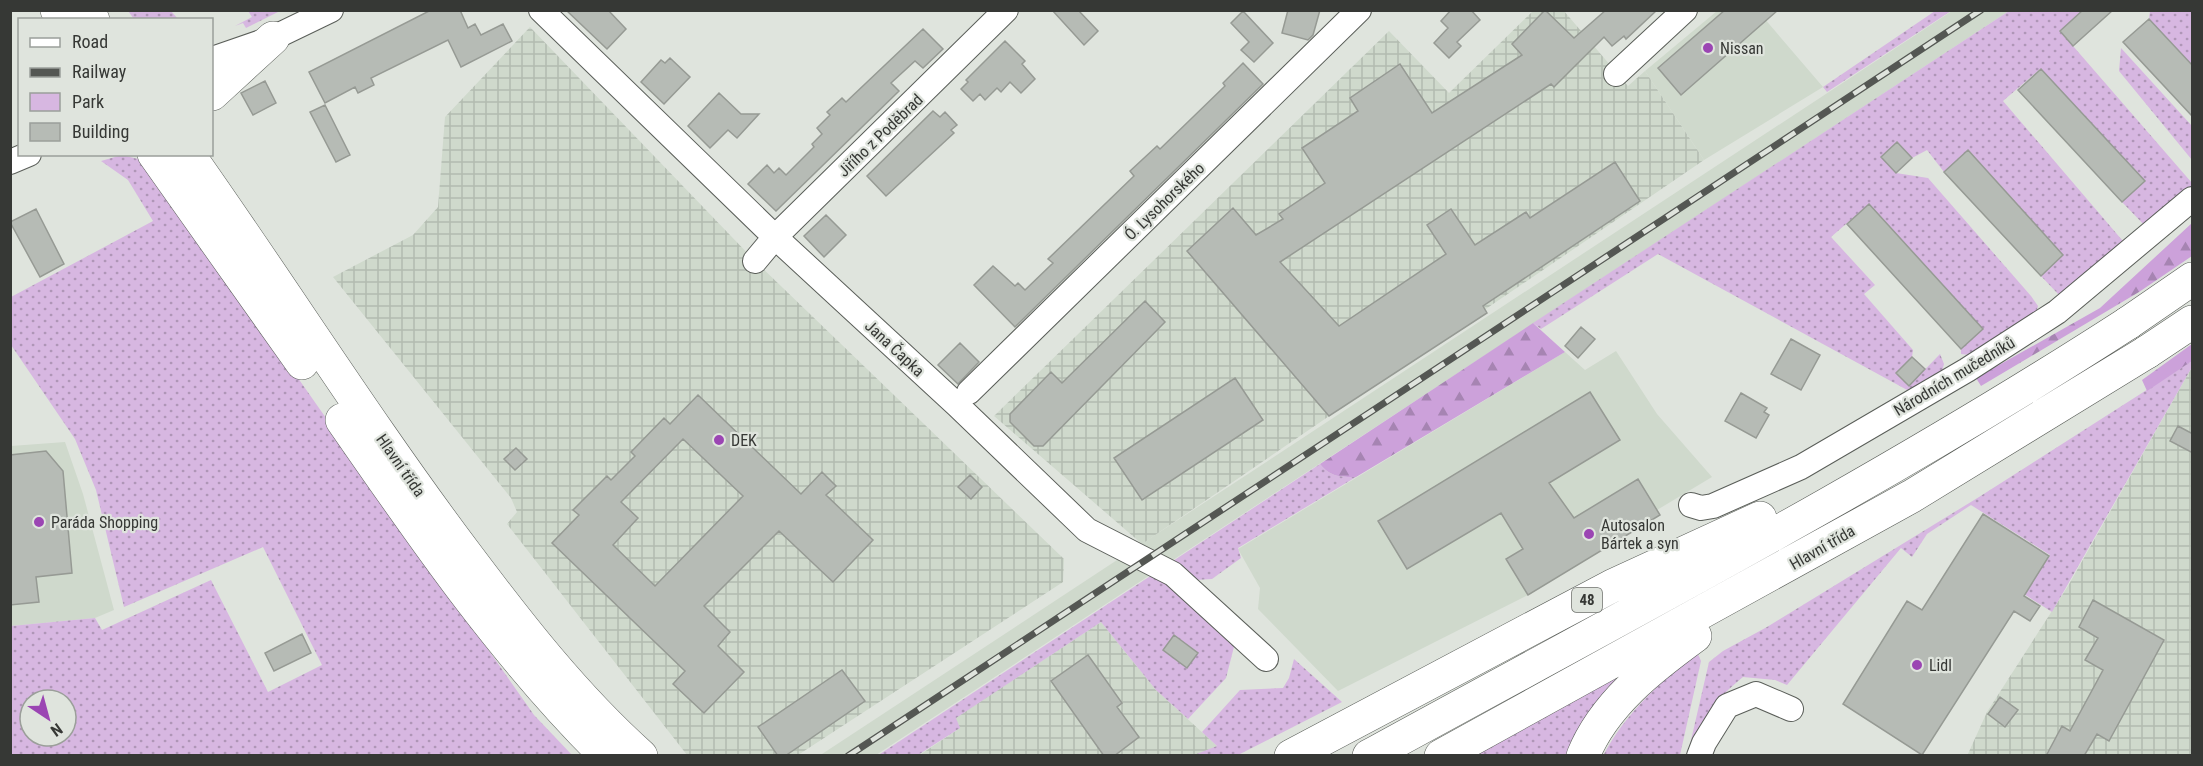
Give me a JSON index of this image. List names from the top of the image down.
{
  "streets": {
    "main road": ["Hlavní třída", "48"],
    "street": [
      "Jiřího z Poděbrad",
      "Ó. Lysohorského",
      "Jana Čapka",
      "Národních mučedníků"
    ]
  },
  "crossings": [
    ["Jiřího z Poděbrad", "Jana Čapka"]
  ],
  "places": [
    "Nissan",
    "DEK",
    "Paráda Shopping",
    "Autosalon Bártek a syn",
    "Lidl"
  ],
  "legend": [
    "Road",
    "Railway",
    "Park",
    "Building"
  ],
  "north": "bottom right"
}
